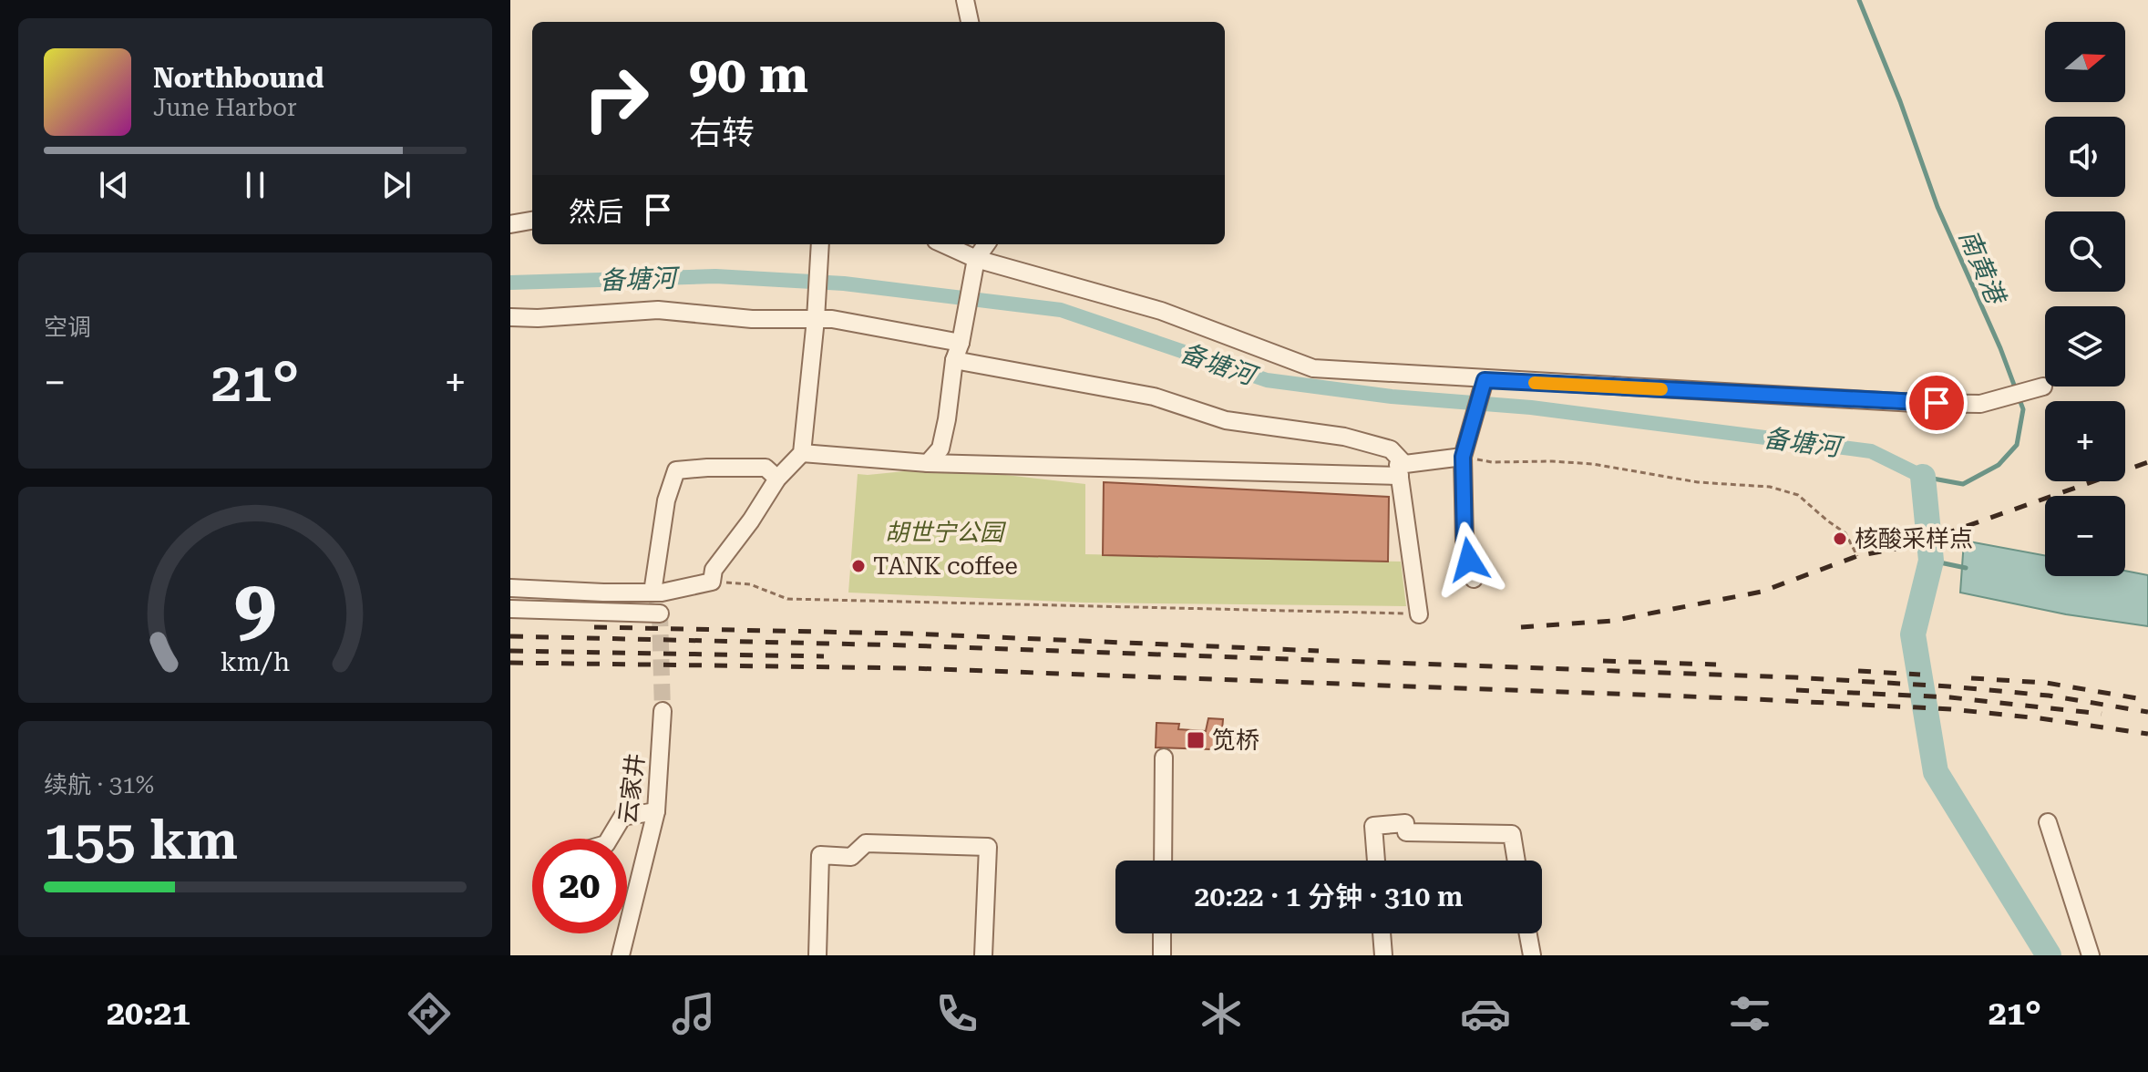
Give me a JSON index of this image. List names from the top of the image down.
{
  "streets": {
    "street": ["云家井"]
  },
  "water": ["南黄港", "备塘河"],
  "parks": ["胡世宁公园"],
  "places": {
    "other": ["核酸采样点", "TANK coffee"],
    "transit": ["笕桥"]
  },
  "north": "right",
  "page": {
    "map_buttons": ["+", "−"],
    "turn": ["90 m", "右转"],
    "song": ["Northbound", "June Harbor"],
    "then": "然后",
    "tile": [
      "空调",
      ["续航 · 31%", "155 km"]
    ],
    "heat": ["−", "21°", "+"],
    "limit": "20",
    "trip": "20:22 · 1 分钟 · 310 m",
    "tabs": ["20:21", "21°"],
    "gauge": ["9", "km/h"]
  }
}
